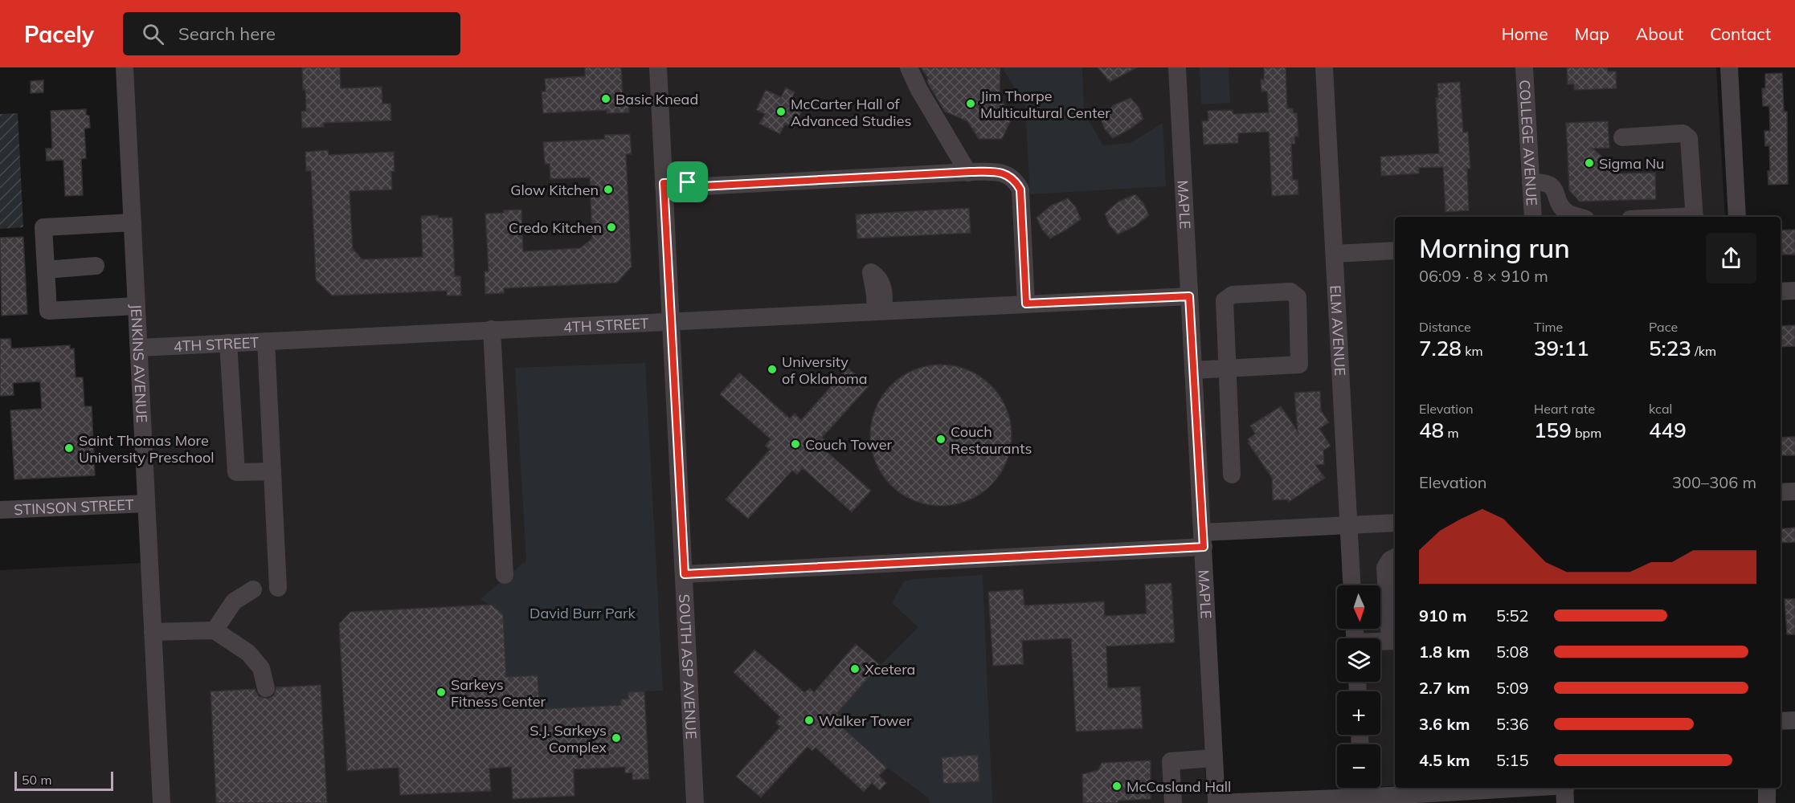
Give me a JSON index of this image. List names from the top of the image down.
{
  "streets": {
    "street": [
      "COLLEGE AVENUE",
      "MAPLE",
      "4TH STREET",
      "ELM AVENUE",
      "JENKINS AVENUE",
      "STINSON STREET",
      "SOUTH ASP AVENUE"
    ]
  },
  "crossings": [
    ["MAPLE", "4TH STREET"],
    ["4TH STREET", "JENKINS AVENUE"],
    ["4TH STREET", "SOUTH ASP AVENUE"],
    ["JENKINS AVENUE", "STINSON STREET"]
  ],
  "parks": ["David Burr Park"],
  "places": [
    "Basic Knead",
    "Jim Thorpe Multicultural Center",
    "McCarter Hall of Advanced Studies",
    "Sigma Nu",
    "Glow Kitchen",
    "Credo Kitchen",
    "University of Oklahoma",
    "Couch Restaurants",
    "Couch Tower",
    "Saint Thomas More University Preschool",
    "Xcetera",
    "Sarkeys Fitness Center",
    "Walker Tower",
    "S.J. Sarkeys Complex",
    "McCasland Hall"
  ],
  "scale_bar": "50 m",
  "north": "bottom",
  "page": {
    "header": "Pacely",
    "search": "Search here",
    "nav": [
      "Home",
      "Map",
      "About",
      "Contact"
    ],
    "heading": ["Morning run", "06:09 · 8 × 910 m"],
    "stats": [
      ["Distance", "7.28 km"],
      ["Time", "39:11"],
      ["Pace", "5:23 /km"],
      ["Elevation", "48 m"],
      ["Heart rate", "159 bpm"],
      ["kcal", "449"]
    ],
    "chart": ["Elevation", "300–306 m"],
    "map_buttons": ["+", "−"],
    "list": [
      {
        "name": "910 m",
        "note": "5:52"
      },
      {
        "name": "1.8 km",
        "note": "5:08"
      },
      {
        "name": "2.7 km",
        "note": "5:09"
      },
      {
        "name": "3.6 km",
        "note": "5:36"
      },
      {
        "name": "4.5 km",
        "note": "5:15"
      }
    ],
    "scale": "50 m"
  }
}
